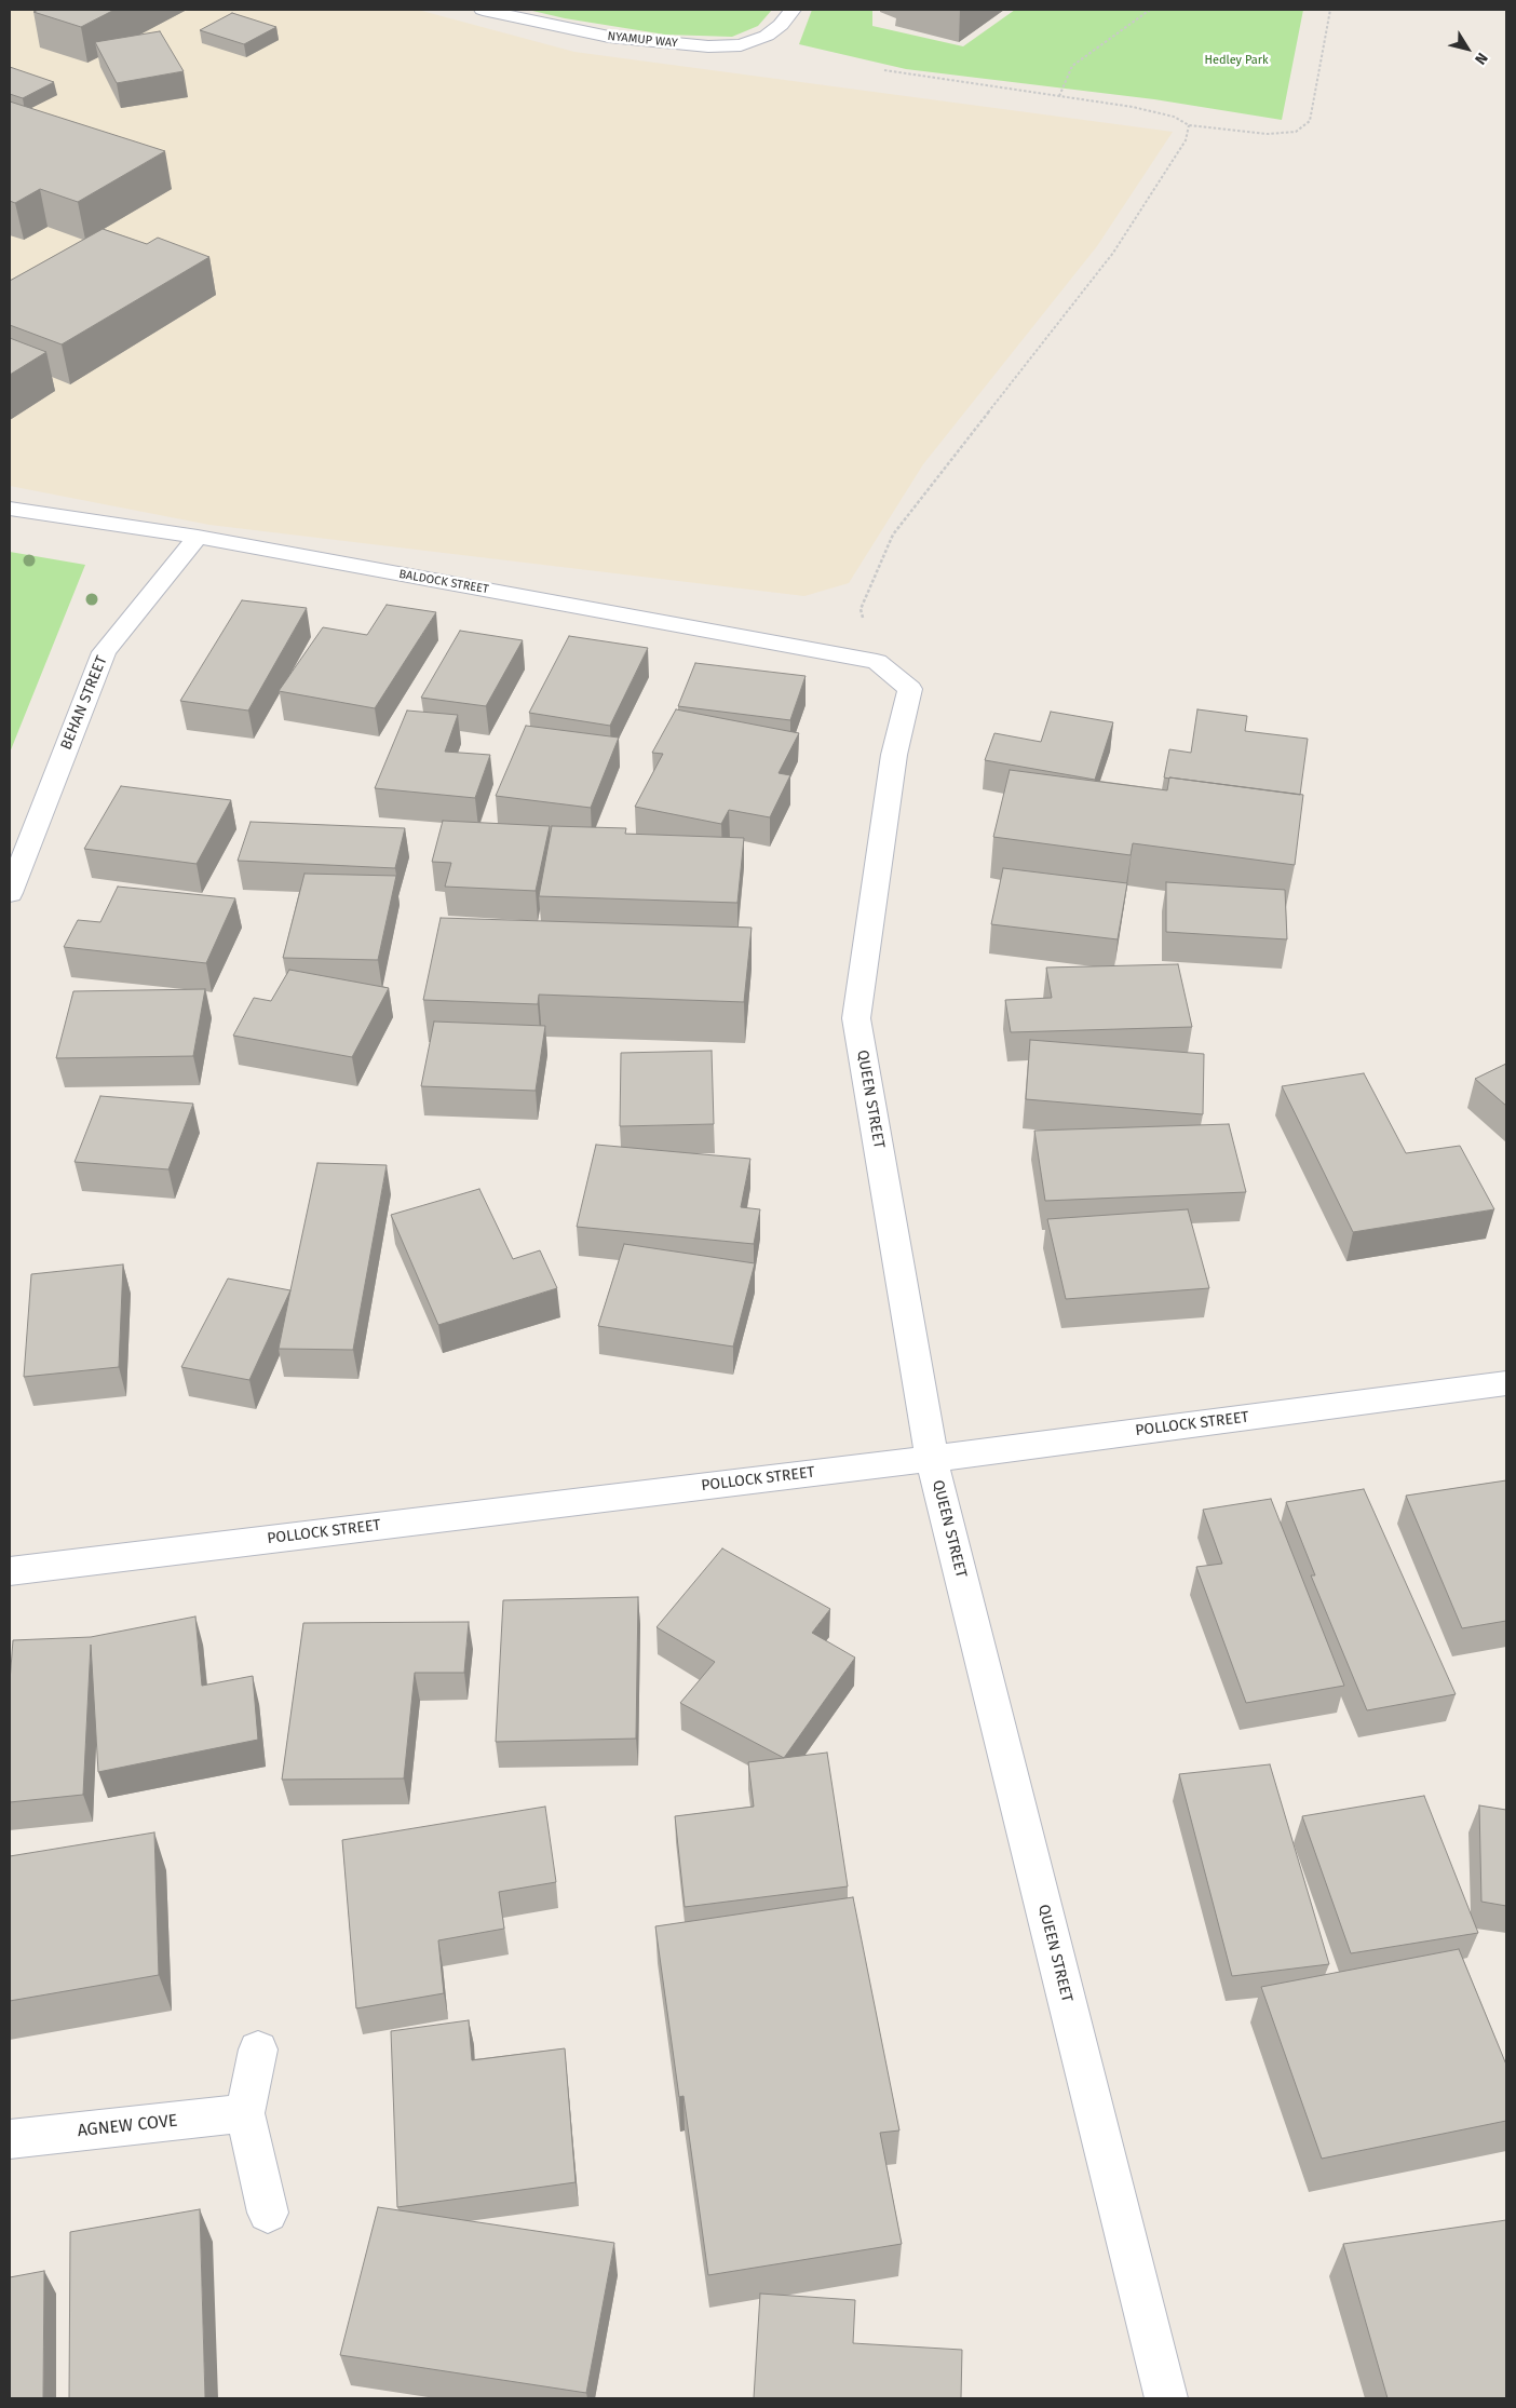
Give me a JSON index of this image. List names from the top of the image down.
{
  "streets": {
    "street": [
      "NYAMUP WAY",
      "BALDOCK STREET",
      "BEHAN STREET",
      "QUEEN STREET",
      "POLLOCK STREET",
      "AGNEW COVE"
    ]
  },
  "crossings": [
    ["BALDOCK STREET", "BEHAN STREET"],
    ["BALDOCK STREET", "QUEEN STREET"],
    ["QUEEN STREET", "POLLOCK STREET"]
  ],
  "parks": ["Hedley Park"],
  "north": "bottom right"
}
